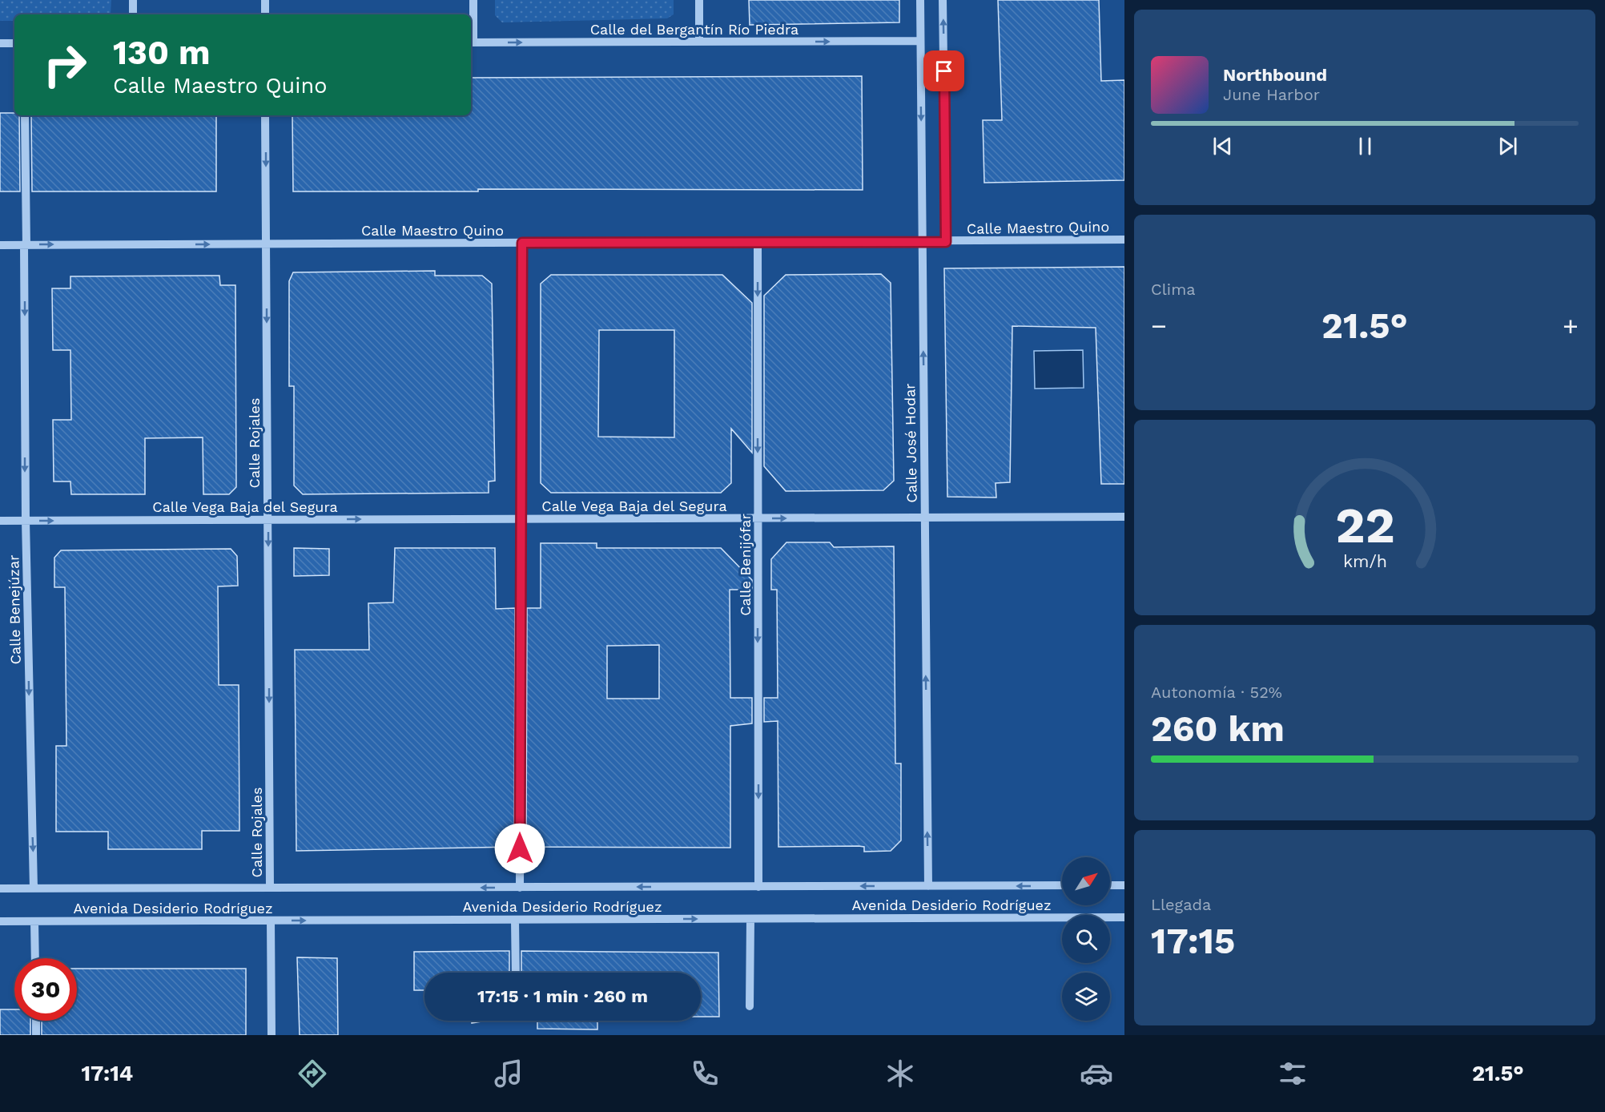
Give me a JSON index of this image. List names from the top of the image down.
{
  "streets": {
    "street": [
      "Calle del Bergantín Río Piedra",
      "Calle Maestro Quino",
      "Calle Rojales",
      "Calle José Hodar",
      "Calle Vega Baja del Segura",
      "Calle Benijófar",
      "Calle Benejúzar",
      "Avenida Desiderio Rodríguez"
    ]
  },
  "crossings": [
    ["Calle del Bergantín Río Piedra", "Calle José Hodar"],
    ["Calle Maestro Quino", "Calle Rojales"],
    ["Calle Maestro Quino", "Calle José Hodar"],
    ["Calle Maestro Quino", "Calle Benijófar"],
    ["Calle Maestro Quino", "Calle Benejúzar"],
    ["Calle Rojales", "Calle Vega Baja del Segura"],
    ["Calle Rojales", "Avenida Desiderio Rodríguez"],
    ["Calle José Hodar", "Calle Vega Baja del Segura"],
    ["Calle José Hodar", "Avenida Desiderio Rodríguez"],
    ["Calle Vega Baja del Segura", "Calle Benijófar"],
    ["Calle Vega Baja del Segura", "Calle Benejúzar"],
    ["Calle Benijófar", "Avenida Desiderio Rodríguez"],
    ["Calle Benejúzar", "Avenida Desiderio Rodríguez"]
  ],
  "one_way": [
    "Calle del Bergantín Río Piedra",
    "Calle Rojales",
    "Calle Vega Baja del Segura",
    "Calle Benijófar",
    "Calle Benejúzar"
  ],
  "north": "top right",
  "page": {
    "turn": ["130 m", "Calle Maestro Quino"],
    "song": ["Northbound", "June Harbor"],
    "tile": [
      "Clima",
      ["Autonomía · 52%", "260 km"],
      ["Llegada", "17:15"]
    ],
    "heat": ["−", "21.5°", "+"],
    "limit": "30",
    "trip": "17:15 · 1 min · 260 m",
    "tabs": ["17:14", "21.5°"],
    "gauge": ["22", "km/h"]
  }
}
